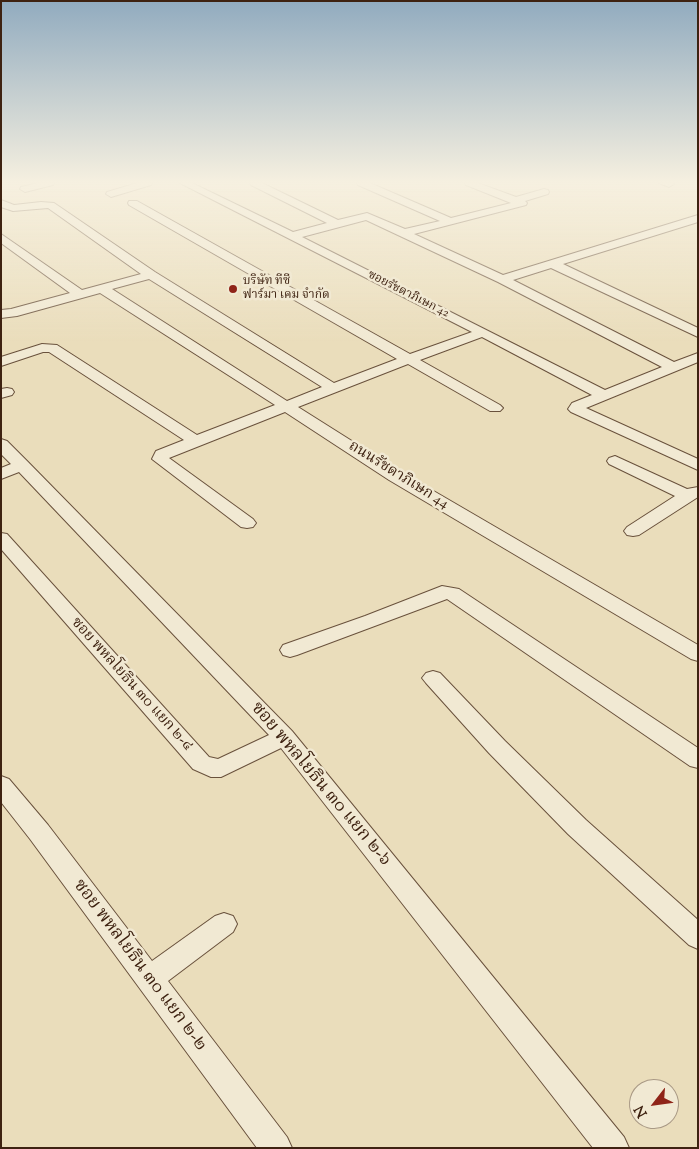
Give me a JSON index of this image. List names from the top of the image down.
{
  "streets": {
    "street": [
      "ซอยรัชดาภิเษก 42",
      "ถนนรัชดาภิเษก 44",
      "ซอย พหลโยธิน ๓๐ แยก ๒-๔",
      "ซอย พหลโยธิน ๓๐ แยก ๒-๖",
      "ซอย พหลโยธิน ๓๐ แยก ๒-๒"
    ]
  },
  "crossings": [
    ["ซอย พหลโยธิน ๓๐ แยก ๒-๔", "ซอย พหลโยธิน ๓๐ แยก ๒-๖"]
  ],
  "places": ["บริษัท ทีซี ฟาร์มา เคม จำกัด"],
  "north": "bottom left"
}
